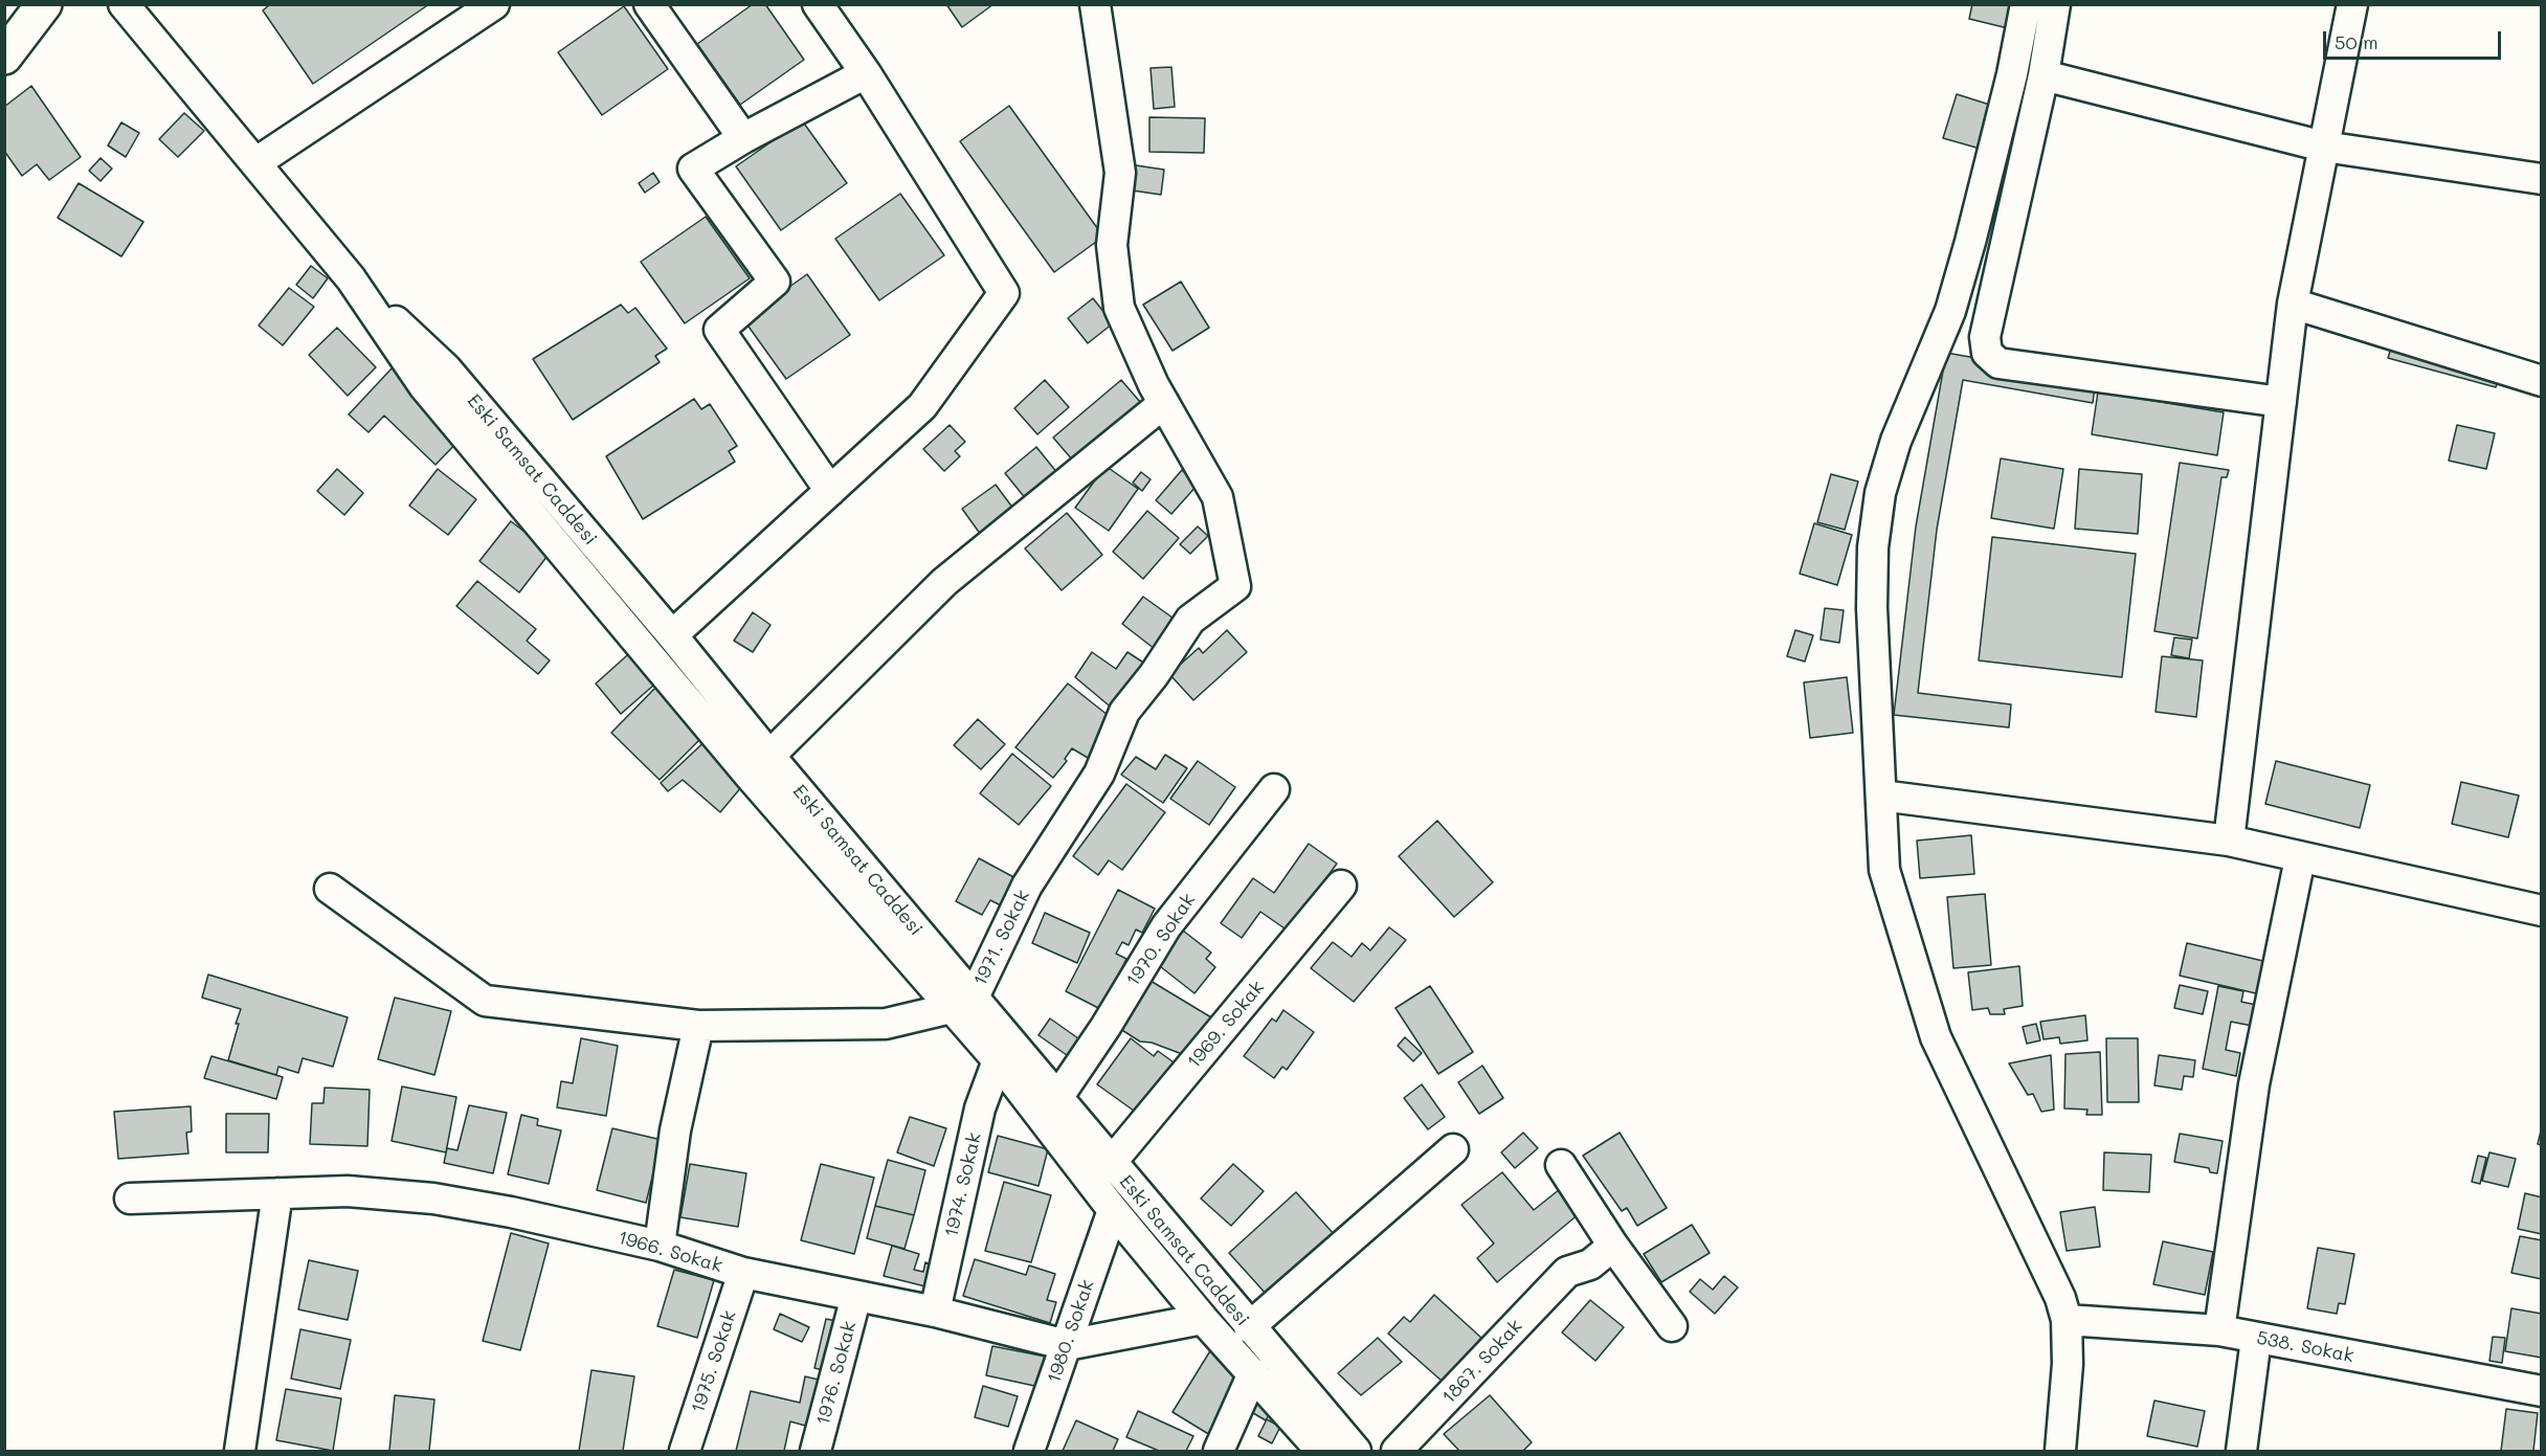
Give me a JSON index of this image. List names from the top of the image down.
{
  "streets": {
    "street": [
      "Eski Samsat Caddesi",
      "1971. Sokak",
      "1970. Sokak",
      "1969. Sokak",
      "1974. Sokak",
      "1966. Sokak",
      "1980. Sokak",
      "538. Sokak",
      "1975. Sokak",
      "1867. Sokak",
      "1976. Sokak"
    ]
  },
  "crossings": [
    ["Eski Samsat Caddesi", "1971. Sokak"],
    ["Eski Samsat Caddesi", "1970. Sokak"],
    ["Eski Samsat Caddesi", "1969. Sokak"],
    ["Eski Samsat Caddesi", "1974. Sokak"],
    ["Eski Samsat Caddesi", "1966. Sokak"],
    ["Eski Samsat Caddesi", "1980. Sokak"],
    ["1974. Sokak", "1966. Sokak"],
    ["1966. Sokak", "1980. Sokak"],
    ["1966. Sokak", "1975. Sokak"],
    ["1966. Sokak", "1976. Sokak"]
  ],
  "scale_bar": "50 m"
}
